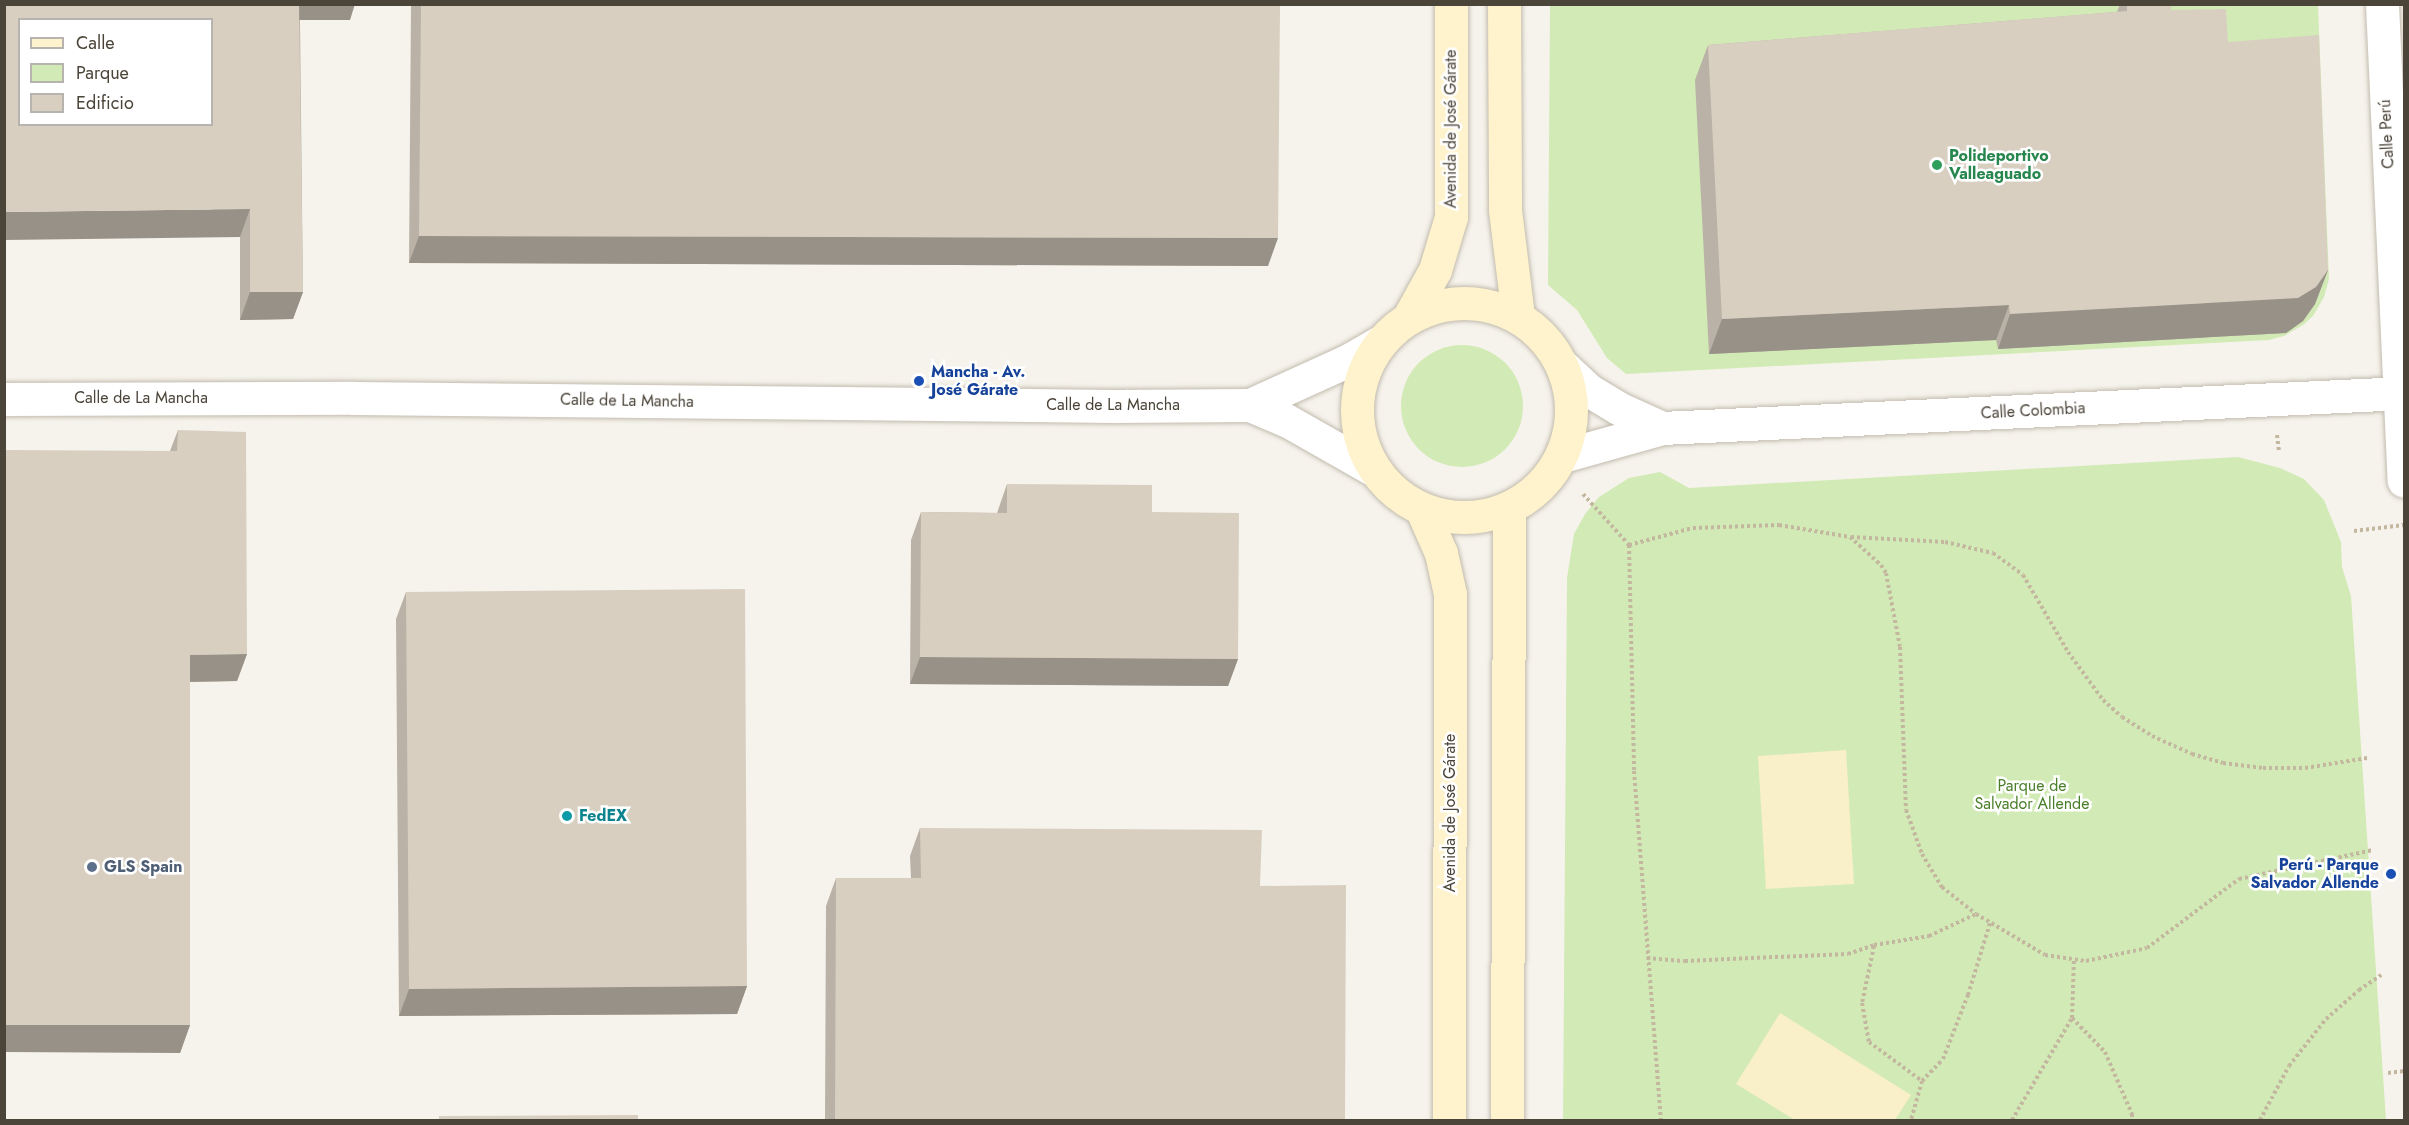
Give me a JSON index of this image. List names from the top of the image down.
{
  "streets": {
    "main road": ["Avenida de José Gárate"],
    "street": ["Calle Perú", "Calle de La Mancha", "Calle Colombia"]
  },
  "crossings": [
    ["Calle Perú", "Calle Colombia"]
  ],
  "parks": ["Parque de Salvador Allende"],
  "places": [
    "Polideportivo Valleaguado",
    "Mancha - Av. José Gárate",
    "FedEX",
    "GLS Spain",
    "Perú - Parque Salvador Allende"
  ],
  "legend": ["Calle", "Parque", "Edificio"]
}
